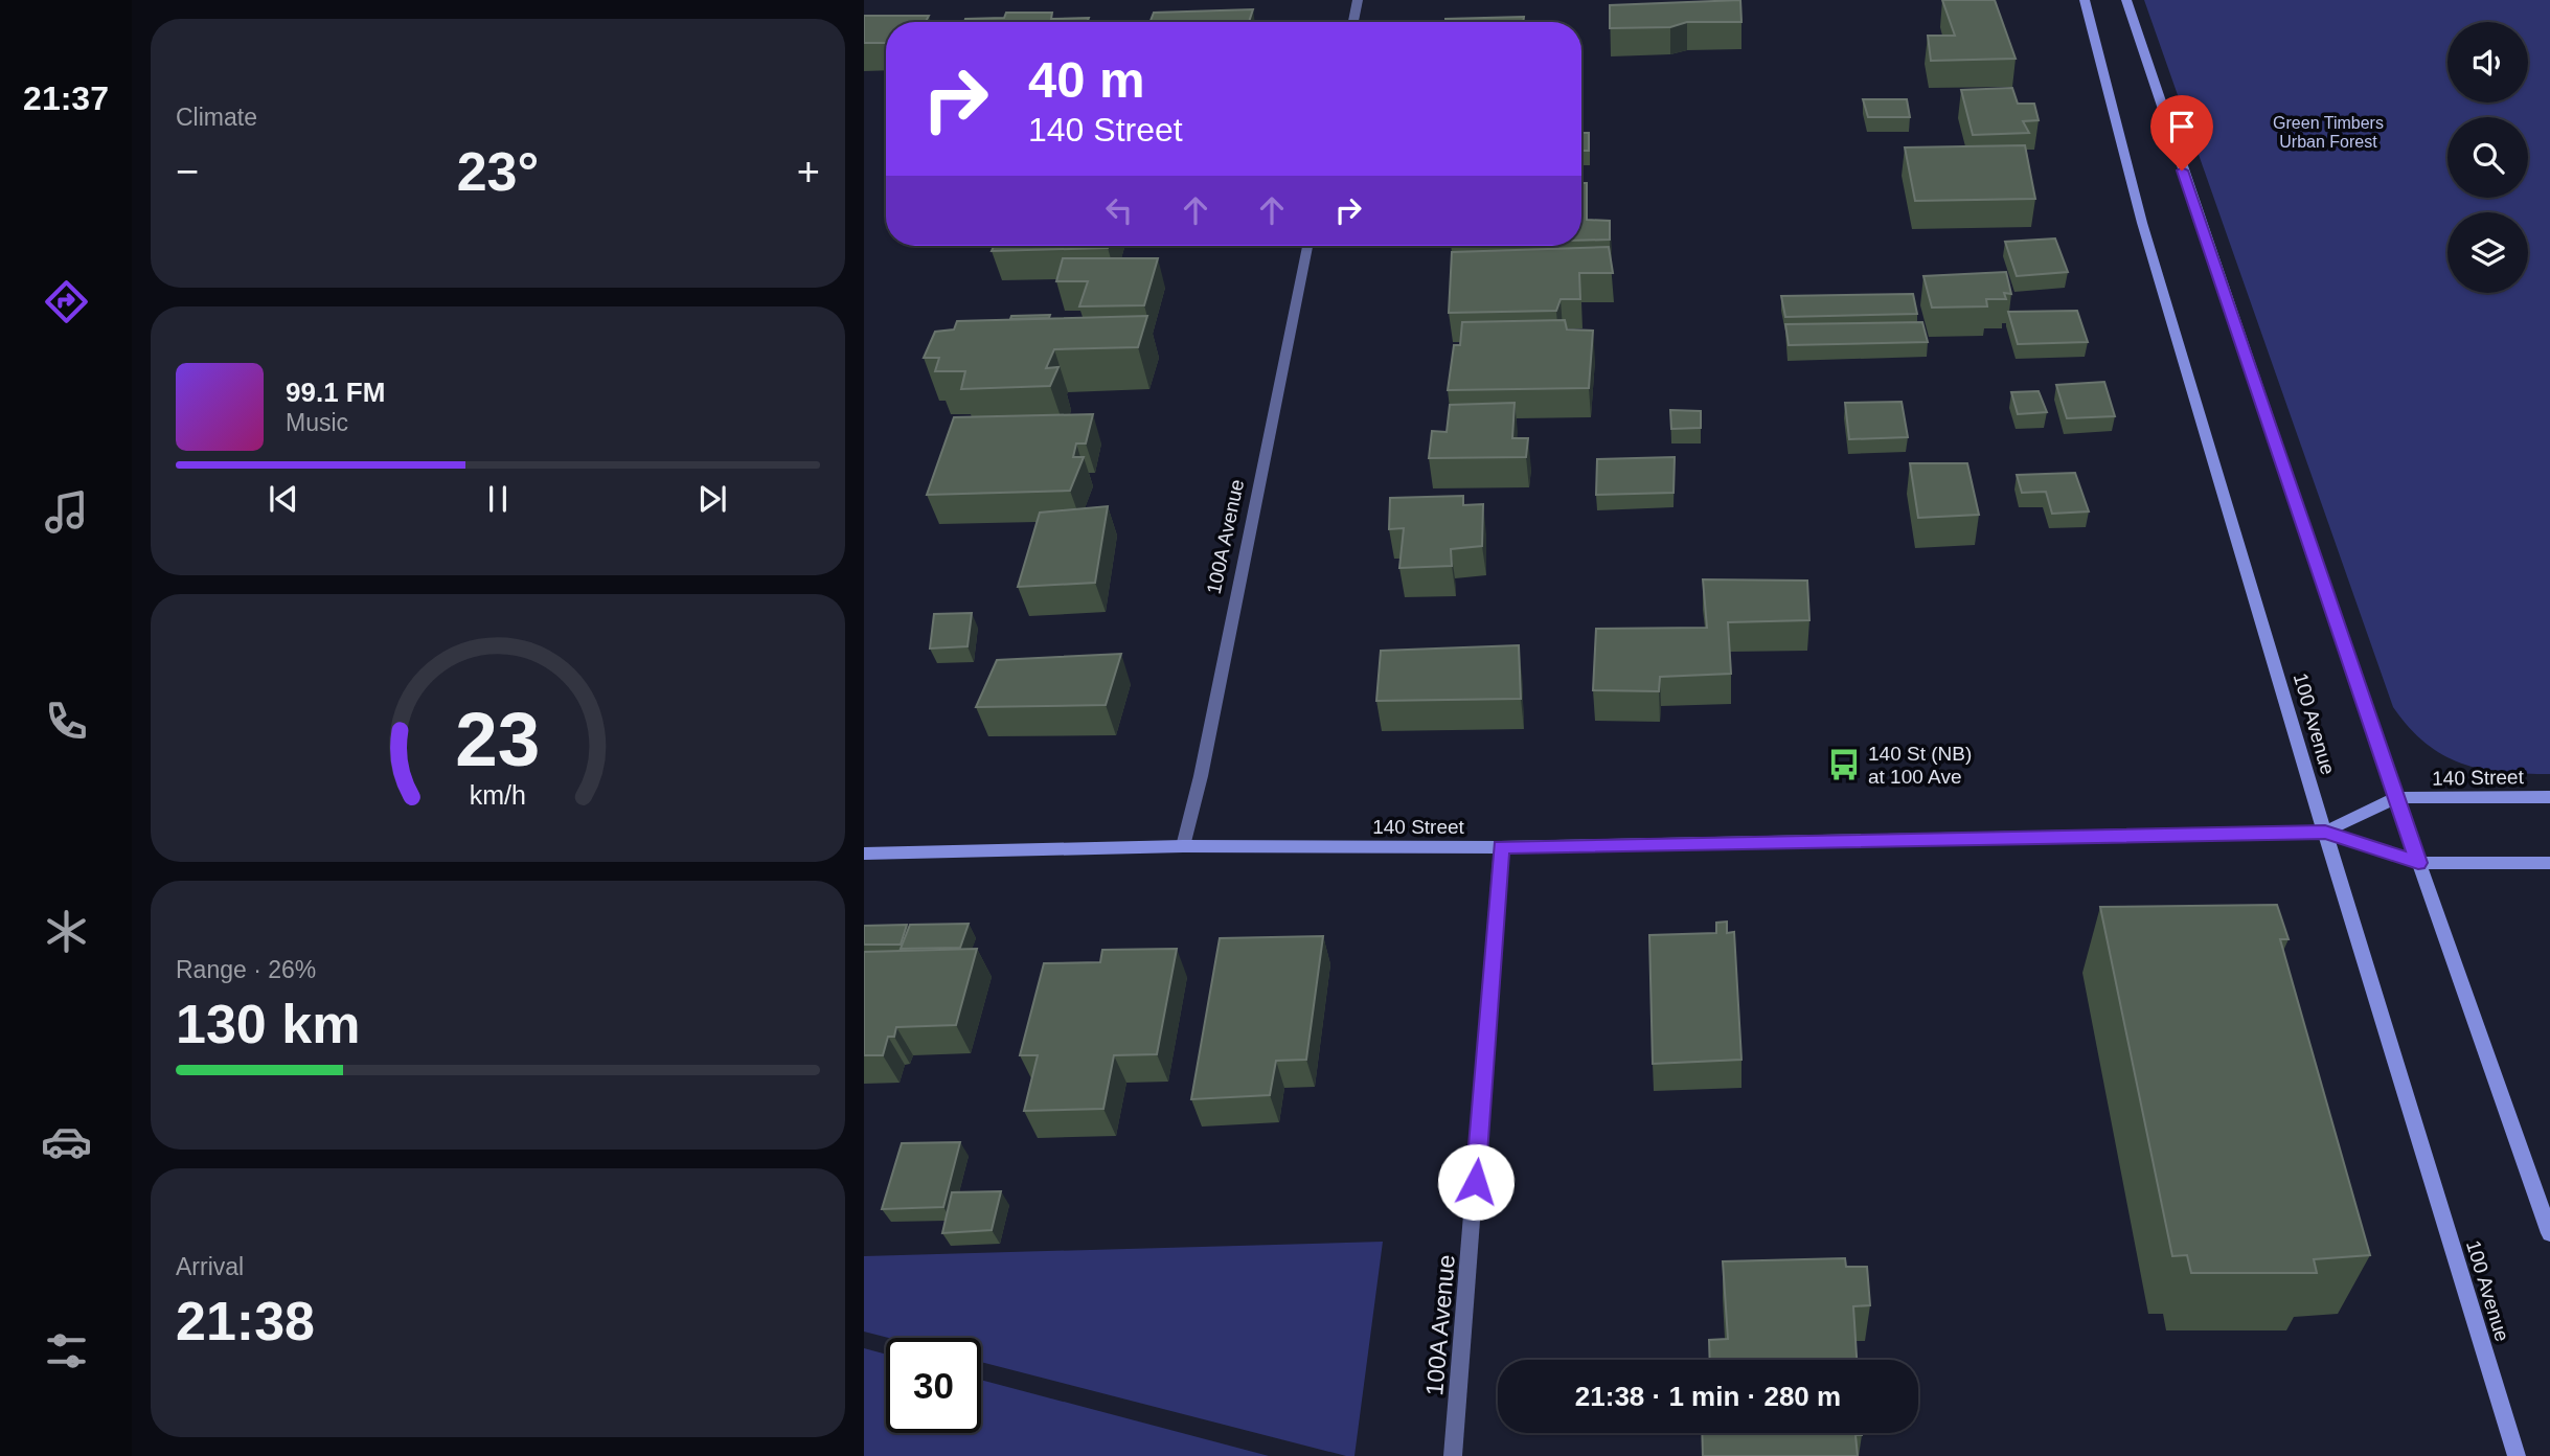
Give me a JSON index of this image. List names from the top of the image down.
{
  "streets": {
    "main road": ["100 Avenue", "140 Street"],
    "street": ["100A Avenue"]
  },
  "crossings": [
    ["100A Avenue", "140 Street"],
    ["100 Avenue", "140 Street"]
  ],
  "parks": ["Green Timbers Urban Forest"],
  "places": {
    "bus stop": ["140 St (NB) at 100 Ave"]
  },
  "page": {
    "tabs": "21:37",
    "tile": [
      "Climate",
      ["Range · 26%", "130 km"],
      ["Arrival", "21:38"]
    ],
    "turn": ["40 m", "140 Street"],
    "heat": ["−", "23°", "+"],
    "song": ["99.1 FM", "Music"],
    "limit": "30",
    "trip": "21:38 · 1 min · 280 m",
    "gauge": ["23", "km/h"]
  }
}
